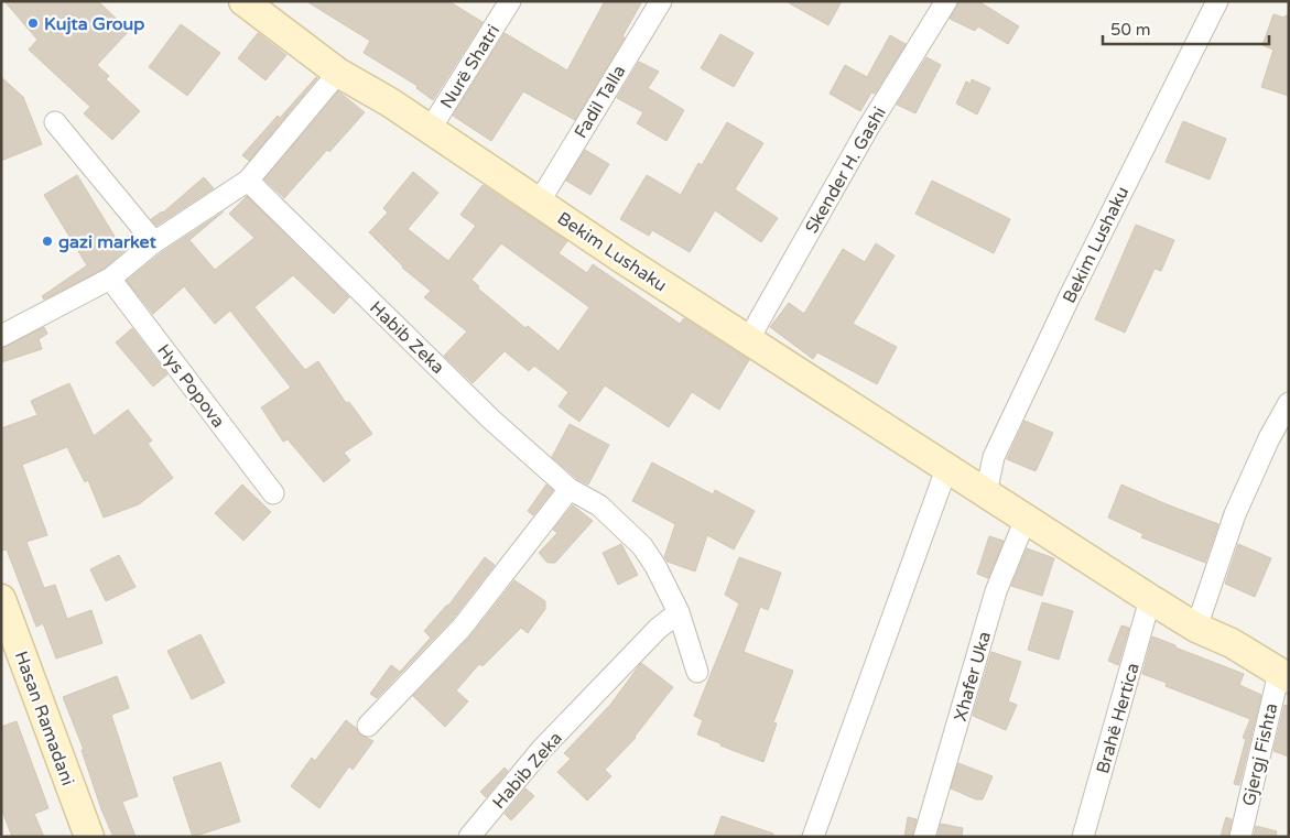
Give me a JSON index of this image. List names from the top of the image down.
{
  "streets": {
    "street": [
      "Nurë Shatri",
      "Fadil Talla",
      "Skender H. Gashi",
      "Bekim Lushaku",
      "Habib Zeka",
      "Hys Popova",
      "Xhafer Uka",
      "Hasan Ramadani",
      "Brahë Hertica",
      "Gjergj Fishta"
    ]
  },
  "crossings": [
    ["Nurë Shatri", "Bekim Lushaku"],
    ["Fadil Talla", "Bekim Lushaku"],
    ["Skender H. Gashi", "Bekim Lushaku"],
    ["Bekim Lushaku", "Xhafer Uka"],
    ["Bekim Lushaku", "Brahë Hertica"],
    ["Bekim Lushaku", "Gjergj Fishta"]
  ],
  "places": ["Kujta Group", "gazi market"],
  "scale_bar": "50 m"
}
